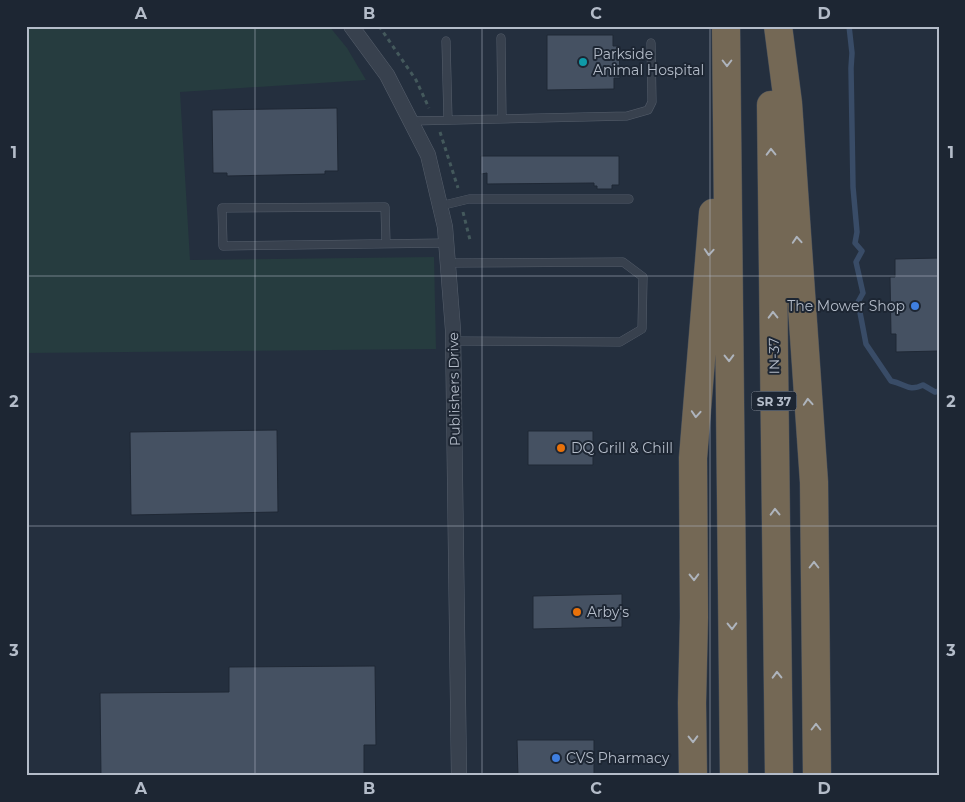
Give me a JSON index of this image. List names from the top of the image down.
{
  "streets": {
    "highway": ["IN-37", "SR 37"],
    "street": ["Publishers Drive"]
  },
  "places": [
    "Parkside Animal Hospital",
    "The Mower Shop",
    "DQ Grill & Chill",
    "Arby's",
    "CVS Pharmacy"
  ],
  "grid": {
    "columns": [
      "A",
      "B",
      "C",
      "D"
    ],
    "rows": ["1", "2", "3"]
  }
}
